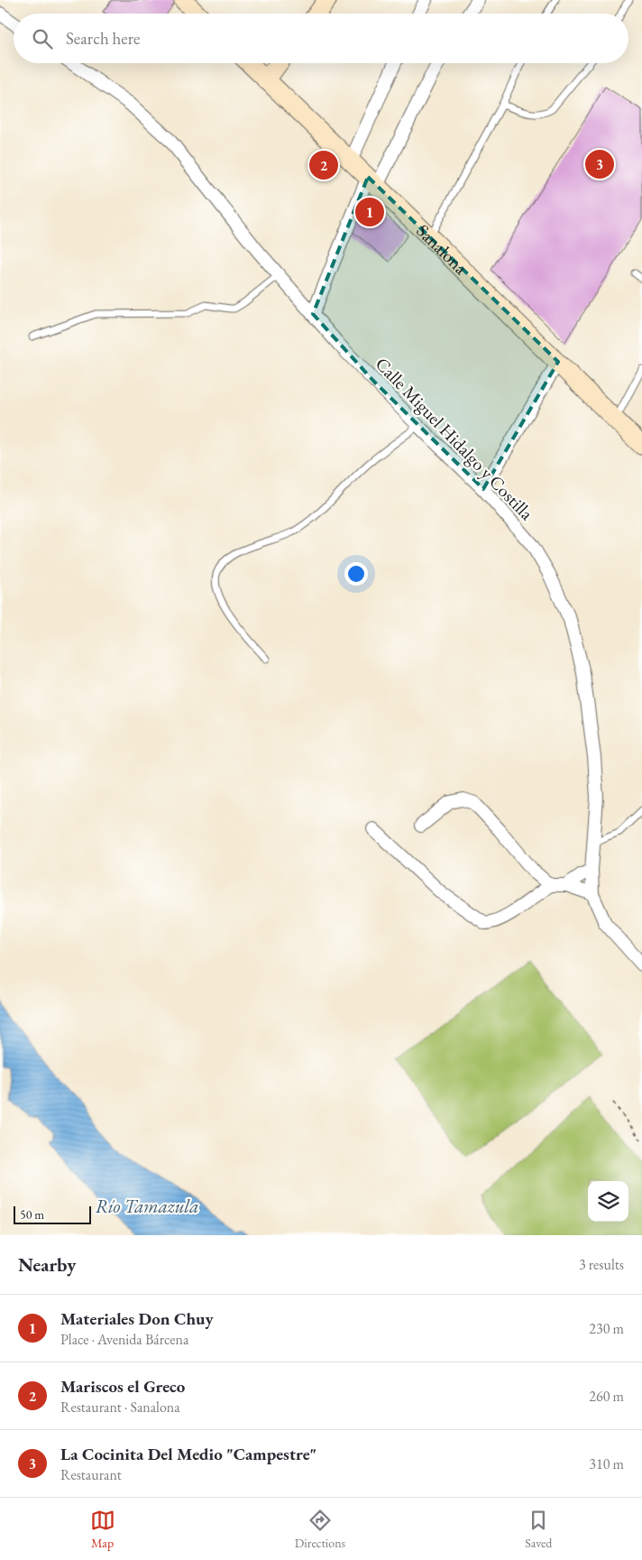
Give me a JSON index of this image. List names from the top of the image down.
{
  "streets": {
    "main road": ["Sanalona"],
    "street": ["Calle Miguel Hidalgo y Costilla"]
  },
  "water": ["Río Tamazula"],
  "scale_bar": "50 m",
  "page": {
    "search": "Search here",
    "pins": ["3", "2", "1"],
    "scale": "50 m",
    "heading": ["Nearby", "3 results"],
    "list": [
      {
        "mark": "1",
        "name": "Materiales Don Chuy",
        "note": "Place · Avenida Bárcena",
        "value": "230 m"
      },
      {
        "mark": "2",
        "name": "Mariscos el Greco",
        "note": "Restaurant · Sanalona",
        "value": "260 m"
      },
      {
        "mark": "3",
        "name": "La Cocinita Del Medio \"Campestre\"",
        "note": "Restaurant",
        "value": "310 m"
      }
    ],
    "nav": ["Map", "Directions", "Saved"]
  }
}
